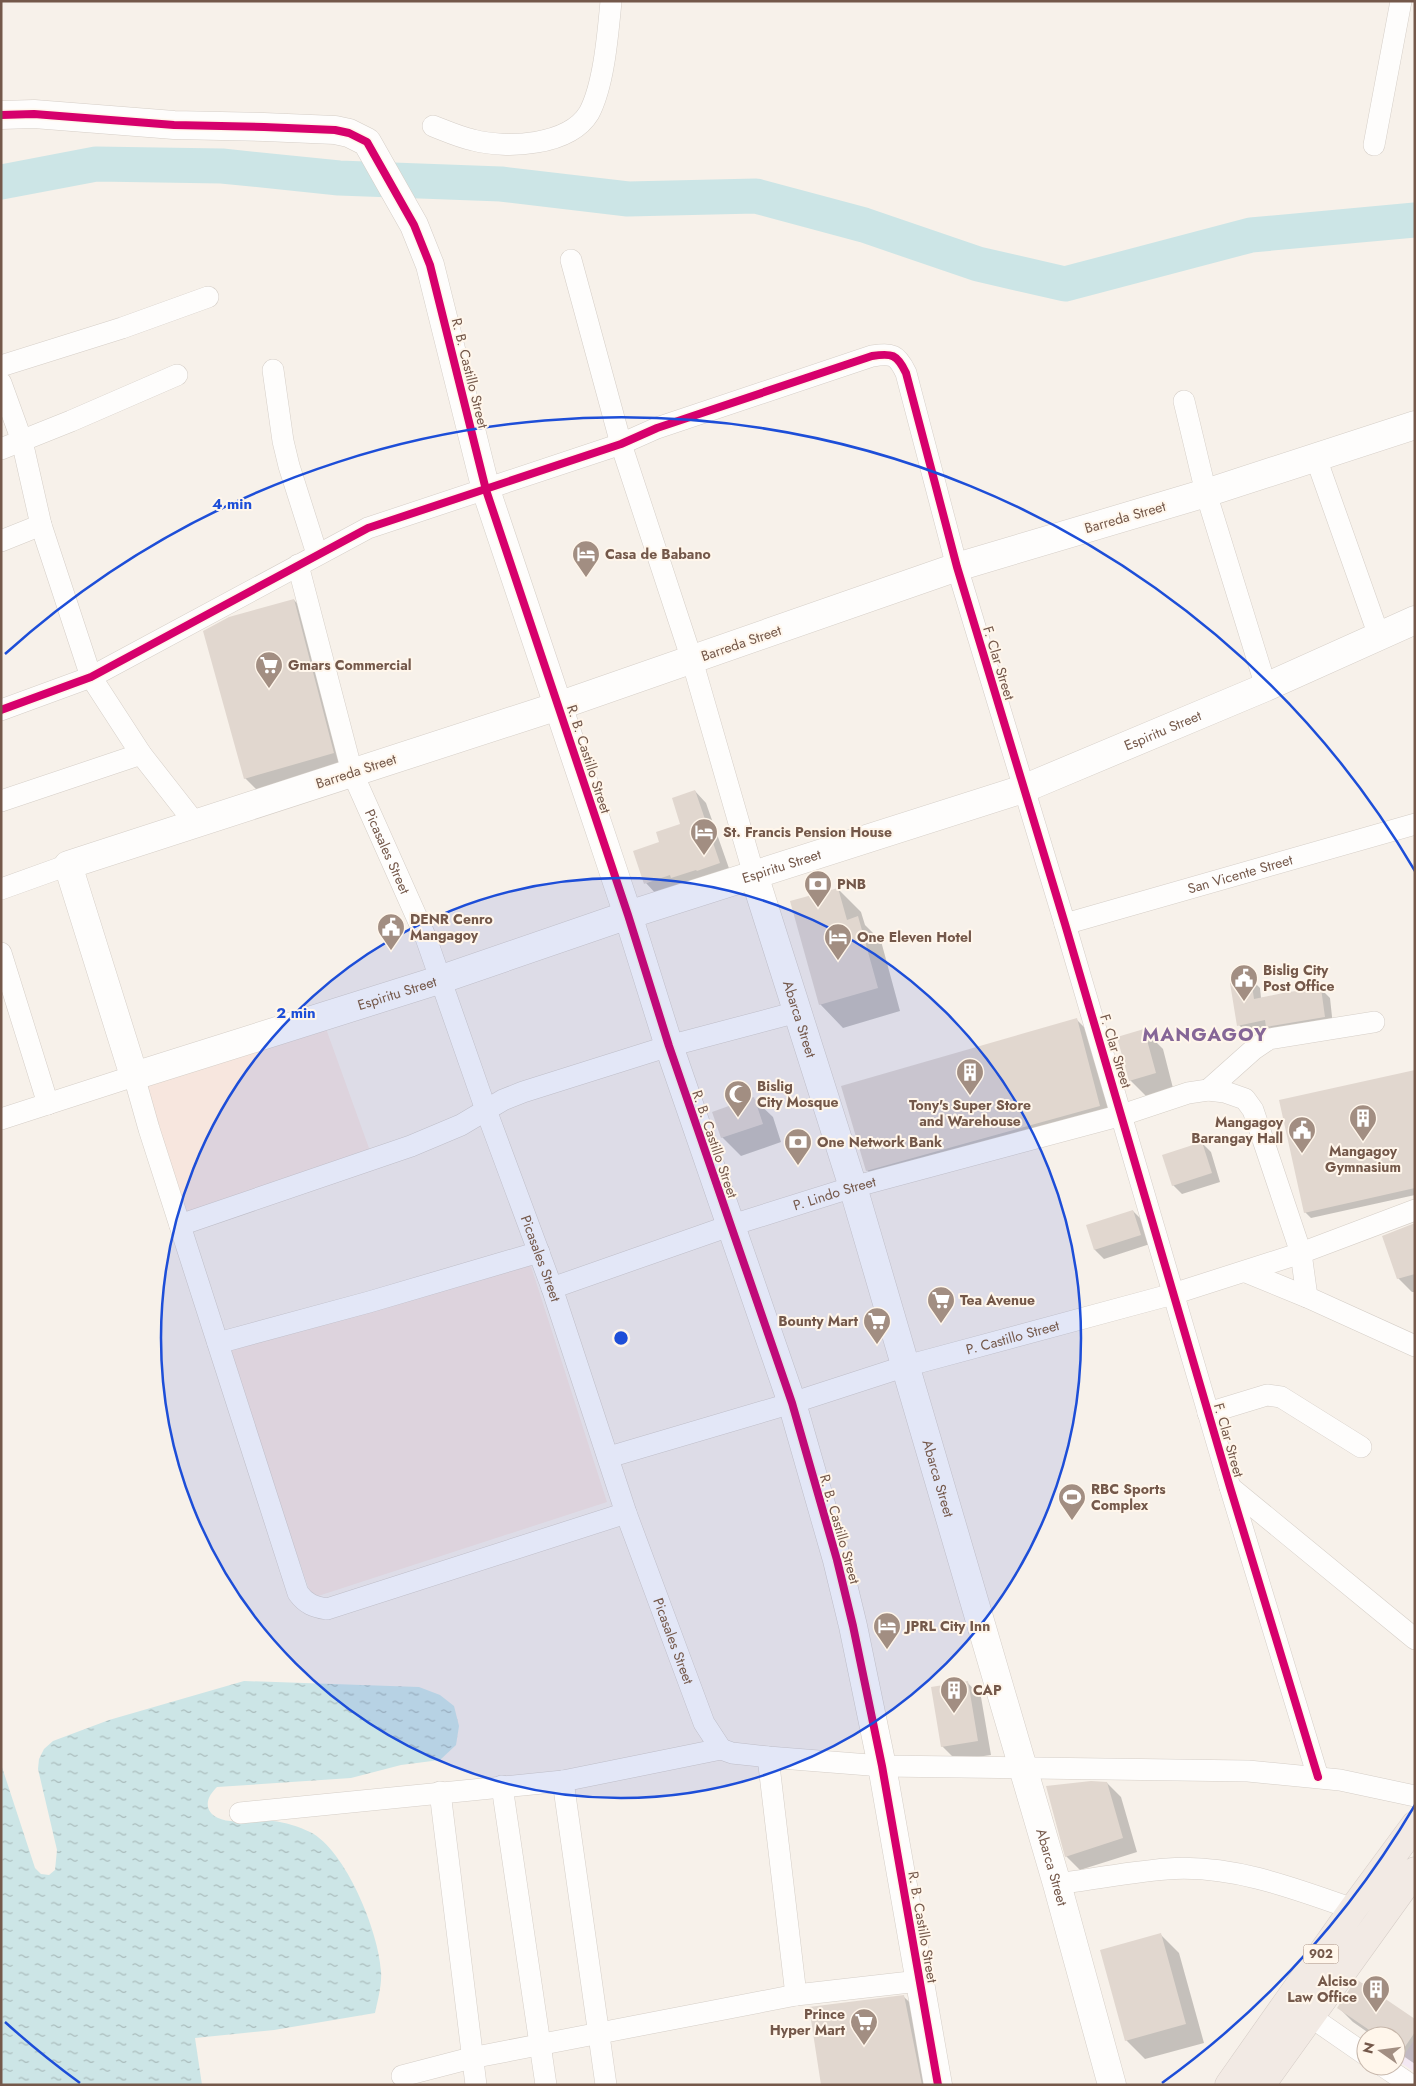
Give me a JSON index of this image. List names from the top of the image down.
{
  "streets": {
    "highway": ["902"],
    "street": [
      "R. B. Castillo Street",
      "Barreda Street",
      "F. Clar Street",
      "Espiritu Street",
      "Picasales Street",
      "San Vicente Street",
      "Abarca Street",
      "P. Lindo Street",
      "P. Castillo Street"
    ]
  },
  "crossings": [
    ["R. B. Castillo Street", "Barreda Street"],
    ["R. B. Castillo Street", "Espiritu Street"],
    ["R. B. Castillo Street", "P. Lindo Street"],
    ["R. B. Castillo Street", "P. Castillo Street"],
    ["Barreda Street", "F. Clar Street"],
    ["Barreda Street", "Picasales Street"],
    ["F. Clar Street", "Espiritu Street"],
    ["F. Clar Street", "San Vicente Street"],
    ["F. Clar Street", "P. Lindo Street"],
    ["F. Clar Street", "P. Castillo Street"],
    ["Espiritu Street", "Picasales Street"],
    ["Espiritu Street", "Abarca Street"],
    ["Picasales Street", "P. Lindo Street"],
    ["Picasales Street", "P. Castillo Street"],
    ["Abarca Street", "P. Lindo Street"],
    ["Abarca Street", "P. Castillo Street"]
  ],
  "districts": ["MANGAGOY"],
  "places": {
    "hotel": [
      "Casa de Babano",
      "St. Francis Pension House",
      "One Eleven Hotel",
      "JPRL City Inn"
    ],
    "supermarket": [
      "Gmars Commercial",
      "Tea Avenue",
      "Bounty Mart",
      "Prince Hyper Mart"
    ],
    "bank": ["PNB", "One Network Bank"],
    "public building": ["DENR Cenro Mangagoy", "Bislig City Post Office", "Mangagoy Barangay Hall"],
    "building": [
      "Tony's Super Store and Warehouse",
      "Mangagoy Gymnasium",
      "CAP",
      "Alciso Law Office"
    ],
    "mosque": ["Bislig City Mosque"],
    "sports": ["RBC Sports Complex"]
  },
  "north": "left",
  "rings": ["4 min", "2 min"]
}
